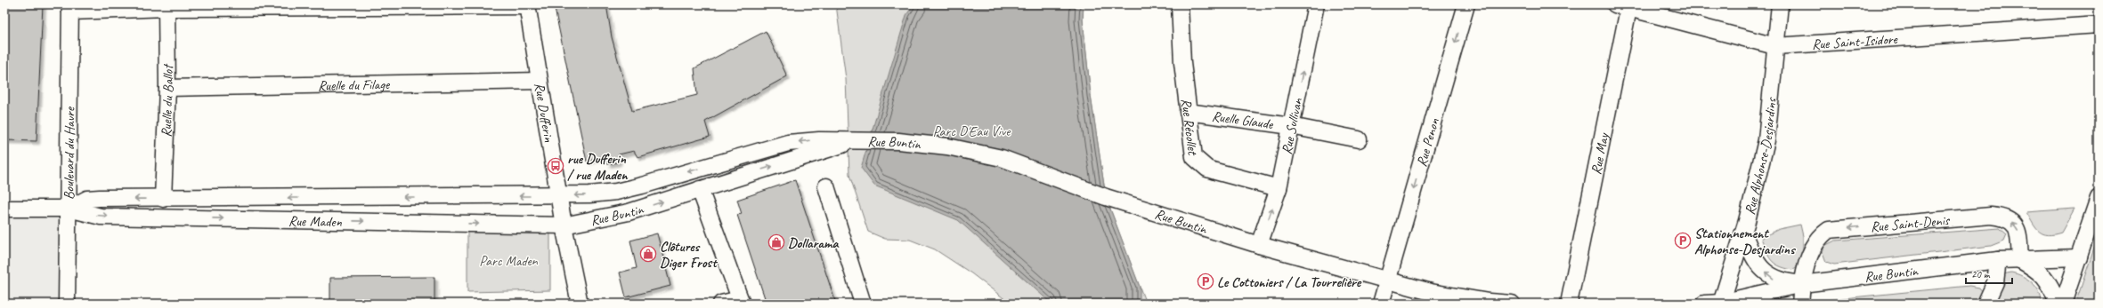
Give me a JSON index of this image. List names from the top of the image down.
{
  "streets": {
    "street": [
      "Rue Saint-Isidore",
      "Ruelle du Filage",
      "Ruelle du Ballot",
      "Rue Dufferin",
      "Ruelle Glaude",
      "Rue Récollet",
      "Rue Sullivan",
      "Rue Buntin",
      "Rue Penon",
      "Boulevard du Havre",
      "Rue May",
      "Rue Alphonse-Desjardins",
      "Rue Maden",
      "Rue Saint-Denis"
    ]
  },
  "crossings": [
    ["Rue Saint-Isidore", "Rue May"],
    ["Rue Saint-Isidore", "Rue Alphonse-Desjardins"],
    ["Ruelle du Filage", "Ruelle du Ballot"],
    ["Ruelle du Filage", "Rue Dufferin"],
    ["Ruelle du Ballot", "Rue Maden"],
    ["Rue Dufferin", "Rue Buntin"],
    ["Rue Dufferin", "Rue Maden"],
    ["Ruelle Glaude", "Rue Récollet"],
    ["Ruelle Glaude", "Rue Sullivan"],
    ["Rue Récollet", "Rue Sullivan"],
    ["Rue Sullivan", "Rue Buntin"],
    ["Rue Buntin", "Rue Penon"],
    ["Rue Buntin", "Rue Alphonse-Desjardins"],
    ["Rue Buntin", "Rue Maden"],
    ["Rue Buntin", "Rue Saint-Denis"],
    ["Boulevard du Havre", "Rue Maden"]
  ],
  "one_way": ["Rue Sullivan", "Rue Penon"],
  "parks": ["Parc D'Eau Vive", "Parc Maden"],
  "places": {
    "bus stop": ["rue Dufferin / rue Maden"],
    "parking": ["Stationnement Alphonse-Desjardins", "Le Cottoniers / La Tourrelière"],
    "shop": ["Dollarama", "Clôtures Diger Frost"]
  },
  "scale_bar": "20 m"
}
